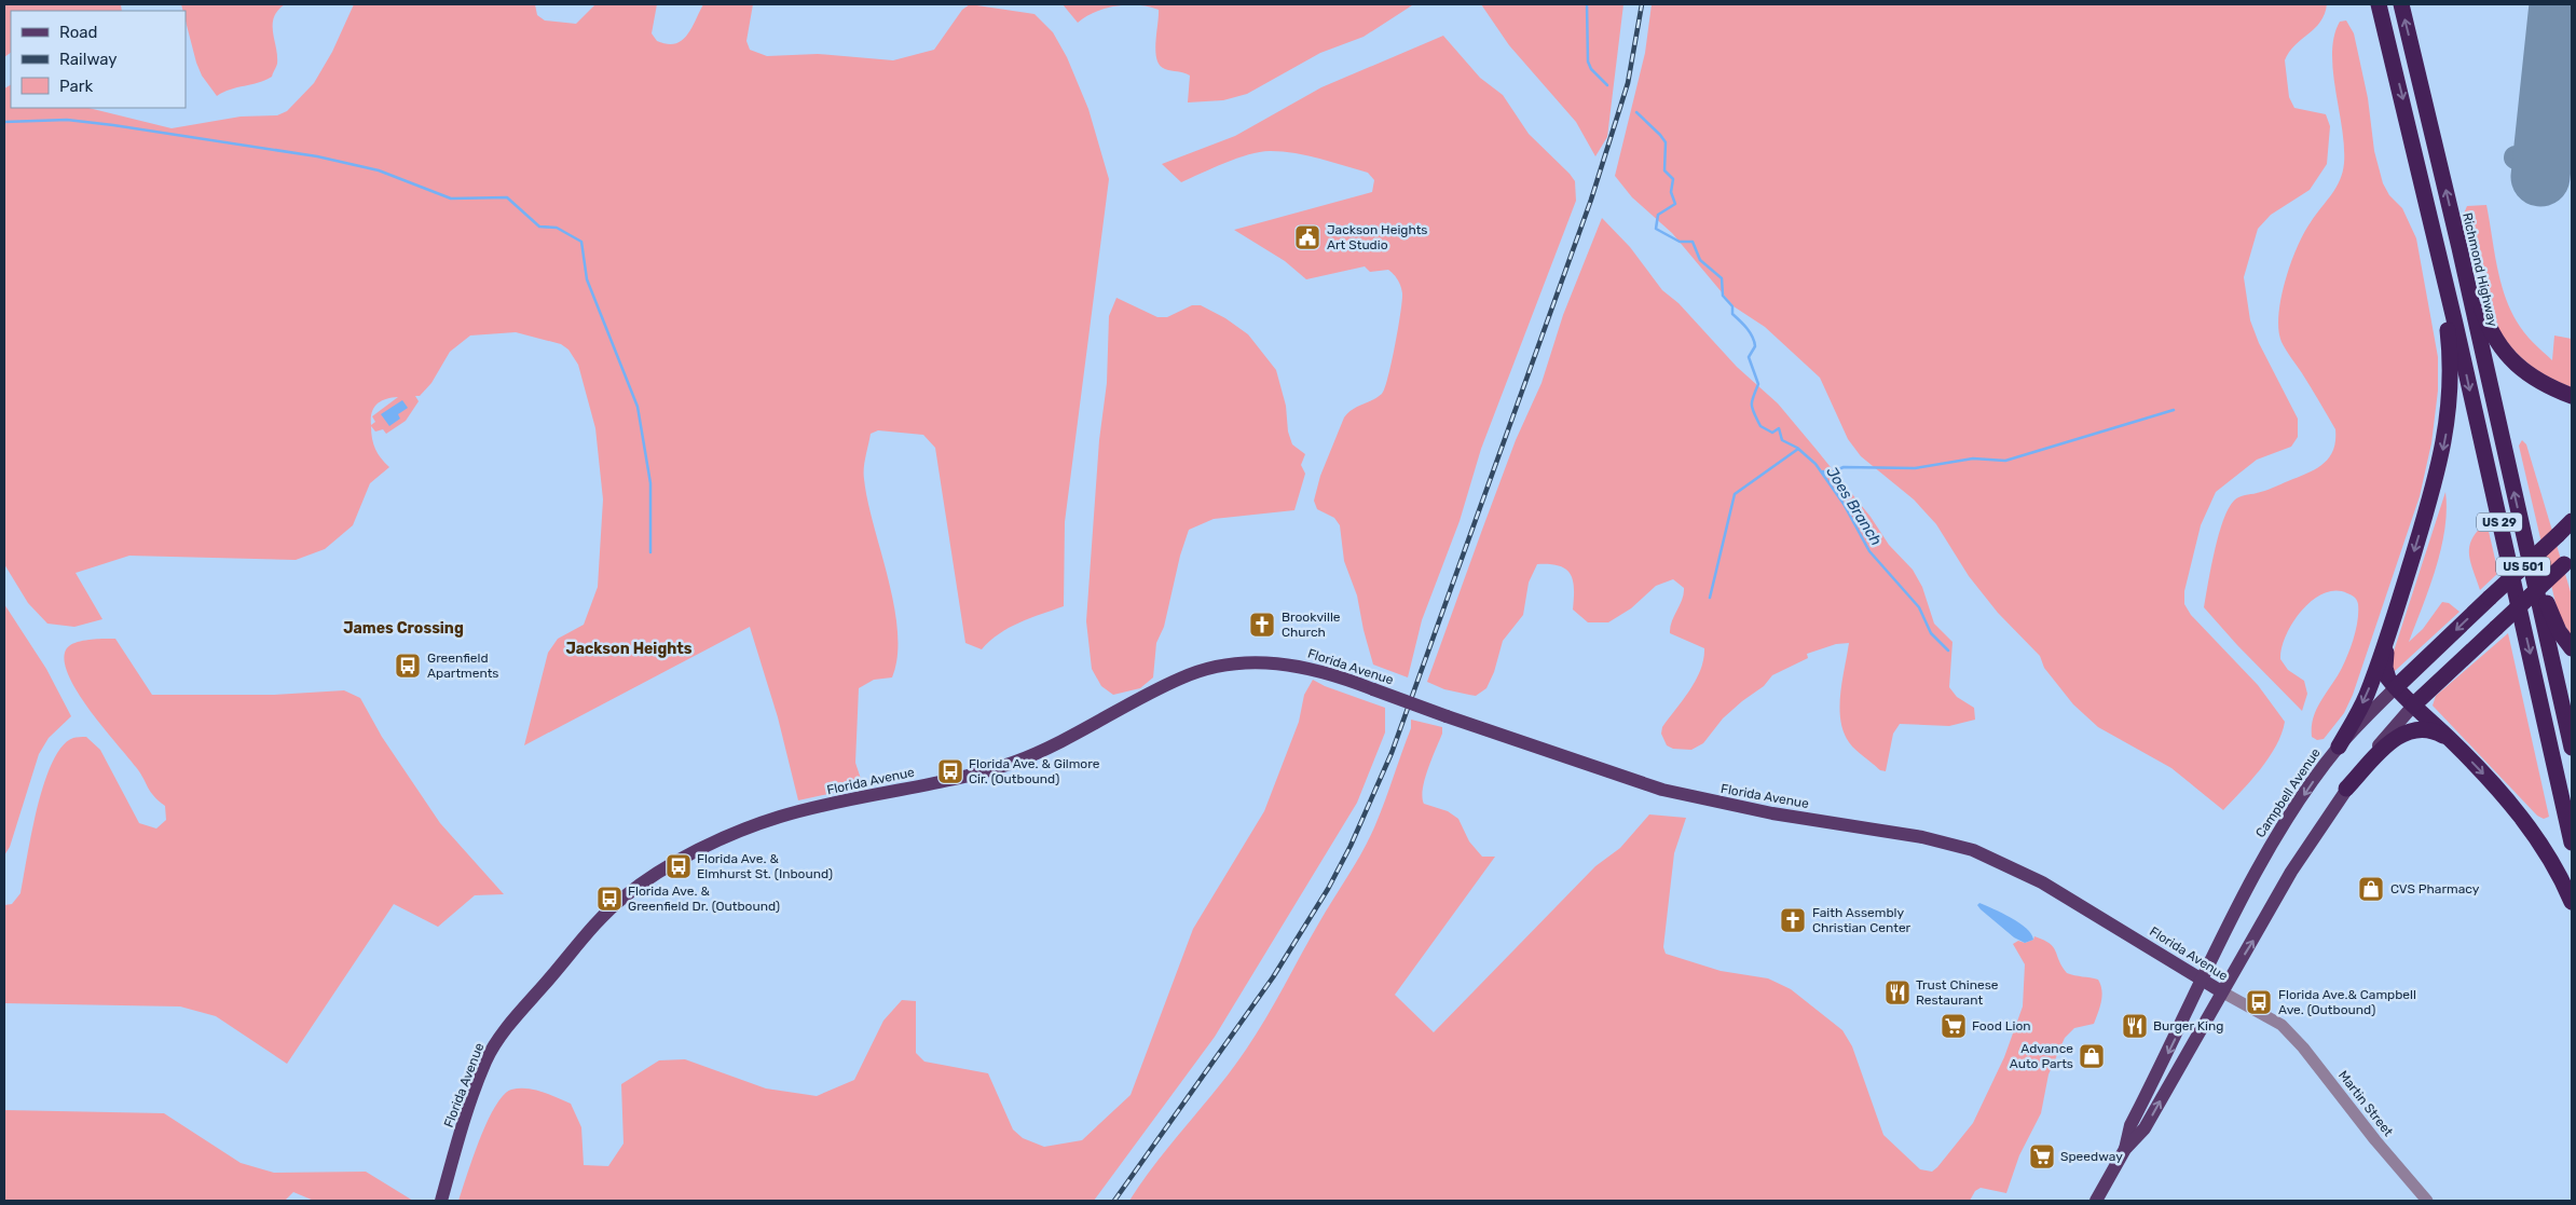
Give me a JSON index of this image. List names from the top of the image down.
{
  "streets": {
    "highway": [
      "Richmond Highway",
      "US 29",
      "US 501",
      "Campbell Avenue"
    ],
    "main road": ["Florida Avenue"],
    "street": ["Martin Street"]
  },
  "crossings": [
    ["Richmond Highway", "US 29"],
    ["Florida Avenue", "Campbell Avenue"],
    ["Florida Avenue", "Martin Street"]
  ],
  "districts": ["James Crossing", "Jackson Heights"],
  "water": ["Joes Branch"],
  "places": {
    "public building": ["Jackson Heights Art Studio"],
    "church": ["Brookville Church", "Faith Assembly Christian Center"],
    "bus stop": [
      "Greenfield Apartments",
      "Florida Ave. & Gilmore Cir. (Outbound)",
      "Florida Ave. & Elmhurst St. (Inbound)",
      "Florida Ave. & Greenfield Dr. (Outbound)",
      "Florida Ave.& Campbell Ave. (Outbound)"
    ],
    "shop": ["CVS Pharmacy", "Advance Auto Parts"],
    "restaurant": ["Trust Chinese Restaurant", "Burger King"],
    "supermarket": ["Food Lion", "Speedway"]
  },
  "legend": ["Road", "Railway", "Park"]
}
